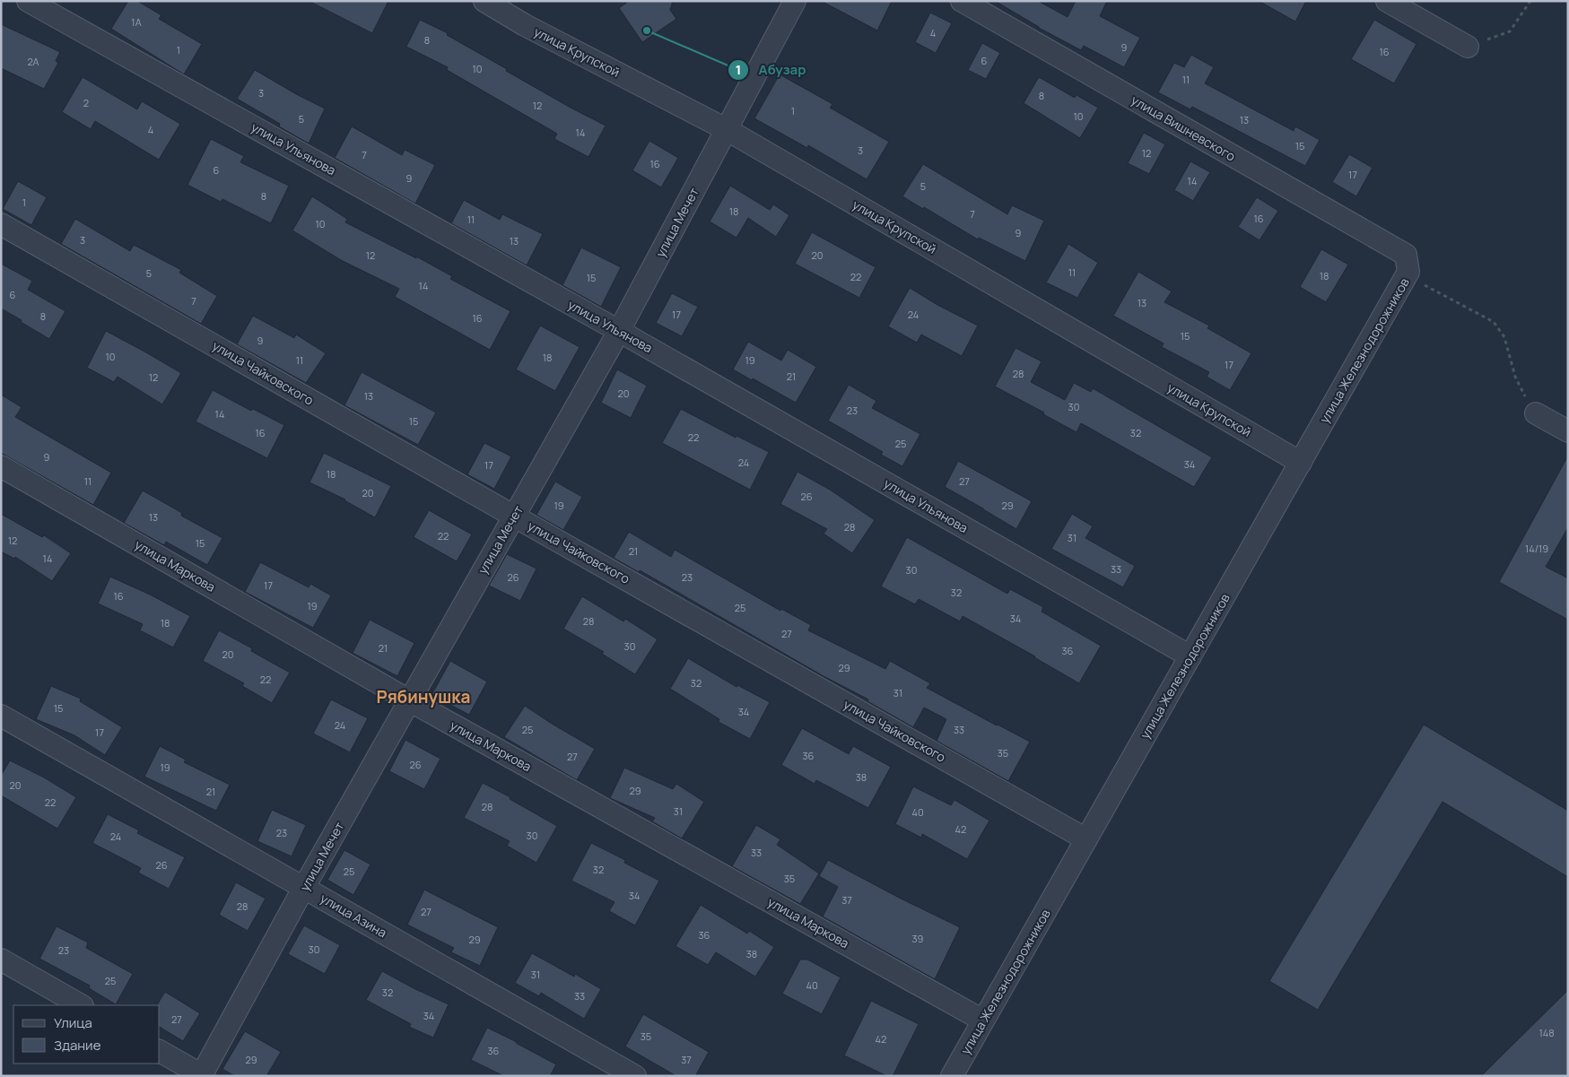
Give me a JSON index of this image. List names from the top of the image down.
{
  "streets": {
    "street": [
      "улица Крупской",
      "улица Вишневского",
      "улица Ульянова",
      "улица Мечет",
      "улица Железнодорожников",
      "улица Чайковского",
      "улица Маркова",
      "улица Азина"
    ]
  },
  "crossings": [
    ["улица Крупской", "улица Мечет"],
    ["улица Крупской", "улица Железнодорожников"],
    ["улица Вишневского", "улица Железнодорожников"],
    ["улица Ульянова", "улица Мечет"],
    ["улица Ульянова", "улица Железнодорожников"],
    ["улица Мечет", "улица Чайковского"],
    ["улица Мечет", "улица Маркова"],
    ["улица Мечет", "улица Азина"],
    ["улица Железнодорожников", "улица Чайковского"],
    ["улица Железнодорожников", "улица Маркова"]
  ],
  "districts": ["Рябинушка"],
  "places": ["Абузар"],
  "house_numbers": [
    "1А",
    "4",
    "8",
    "9",
    "1",
    "16",
    "6",
    "2А",
    "10",
    "11",
    "3",
    "8",
    "2",
    "12",
    "1",
    "10",
    "5",
    "13",
    "4",
    "14",
    "15",
    "3",
    "12",
    "7",
    "16",
    "6",
    "17",
    "9",
    "14",
    "5",
    "8",
    "1",
    "18",
    "7",
    "16",
    "11",
    "10",
    "9",
    "3",
    "13",
    "12",
    "20",
    "11",
    "5",
    "18",
    "22",
    "15",
    "14",
    "6",
    "7",
    "13",
    "17",
    "24",
    "8",
    "16",
    "15",
    "9",
    "10",
    "18",
    "11",
    "19",
    "17",
    "28",
    "21",
    "12",
    "20",
    "13",
    "30",
    "23",
    "14",
    "15",
    "16",
    "32",
    "22",
    "25",
    "9",
    "24",
    "34",
    "17",
    "18",
    "11",
    "27",
    "20",
    "26",
    "19",
    "29",
    "13",
    "28",
    "22",
    "31",
    "12",
    "15",
    "14/19",
    "21",
    "14",
    "33",
    "30",
    "26",
    "23",
    "17",
    "32",
    "16",
    "19",
    "25",
    "34",
    "28",
    "18",
    "27",
    "30",
    "21",
    "36",
    "20",
    "29",
    "22",
    "32",
    "31",
    "15",
    "34",
    "24",
    "25",
    "33",
    "17",
    "35",
    "36",
    "27",
    "26",
    "19",
    "38",
    "20",
    "29",
    "21",
    "22",
    "28",
    "31",
    "40",
    "42",
    "23",
    "30",
    "24",
    "33",
    "26",
    "32",
    "25",
    "35",
    "34",
    "37",
    "28",
    "27",
    "36",
    "39",
    "29",
    "30",
    "23",
    "38",
    "31",
    "25",
    "40",
    "32",
    "33",
    "34",
    "27",
    "148",
    "35",
    "42",
    "36",
    "29",
    "37"
  ],
  "legend": ["Улица", "Здание"]
}
